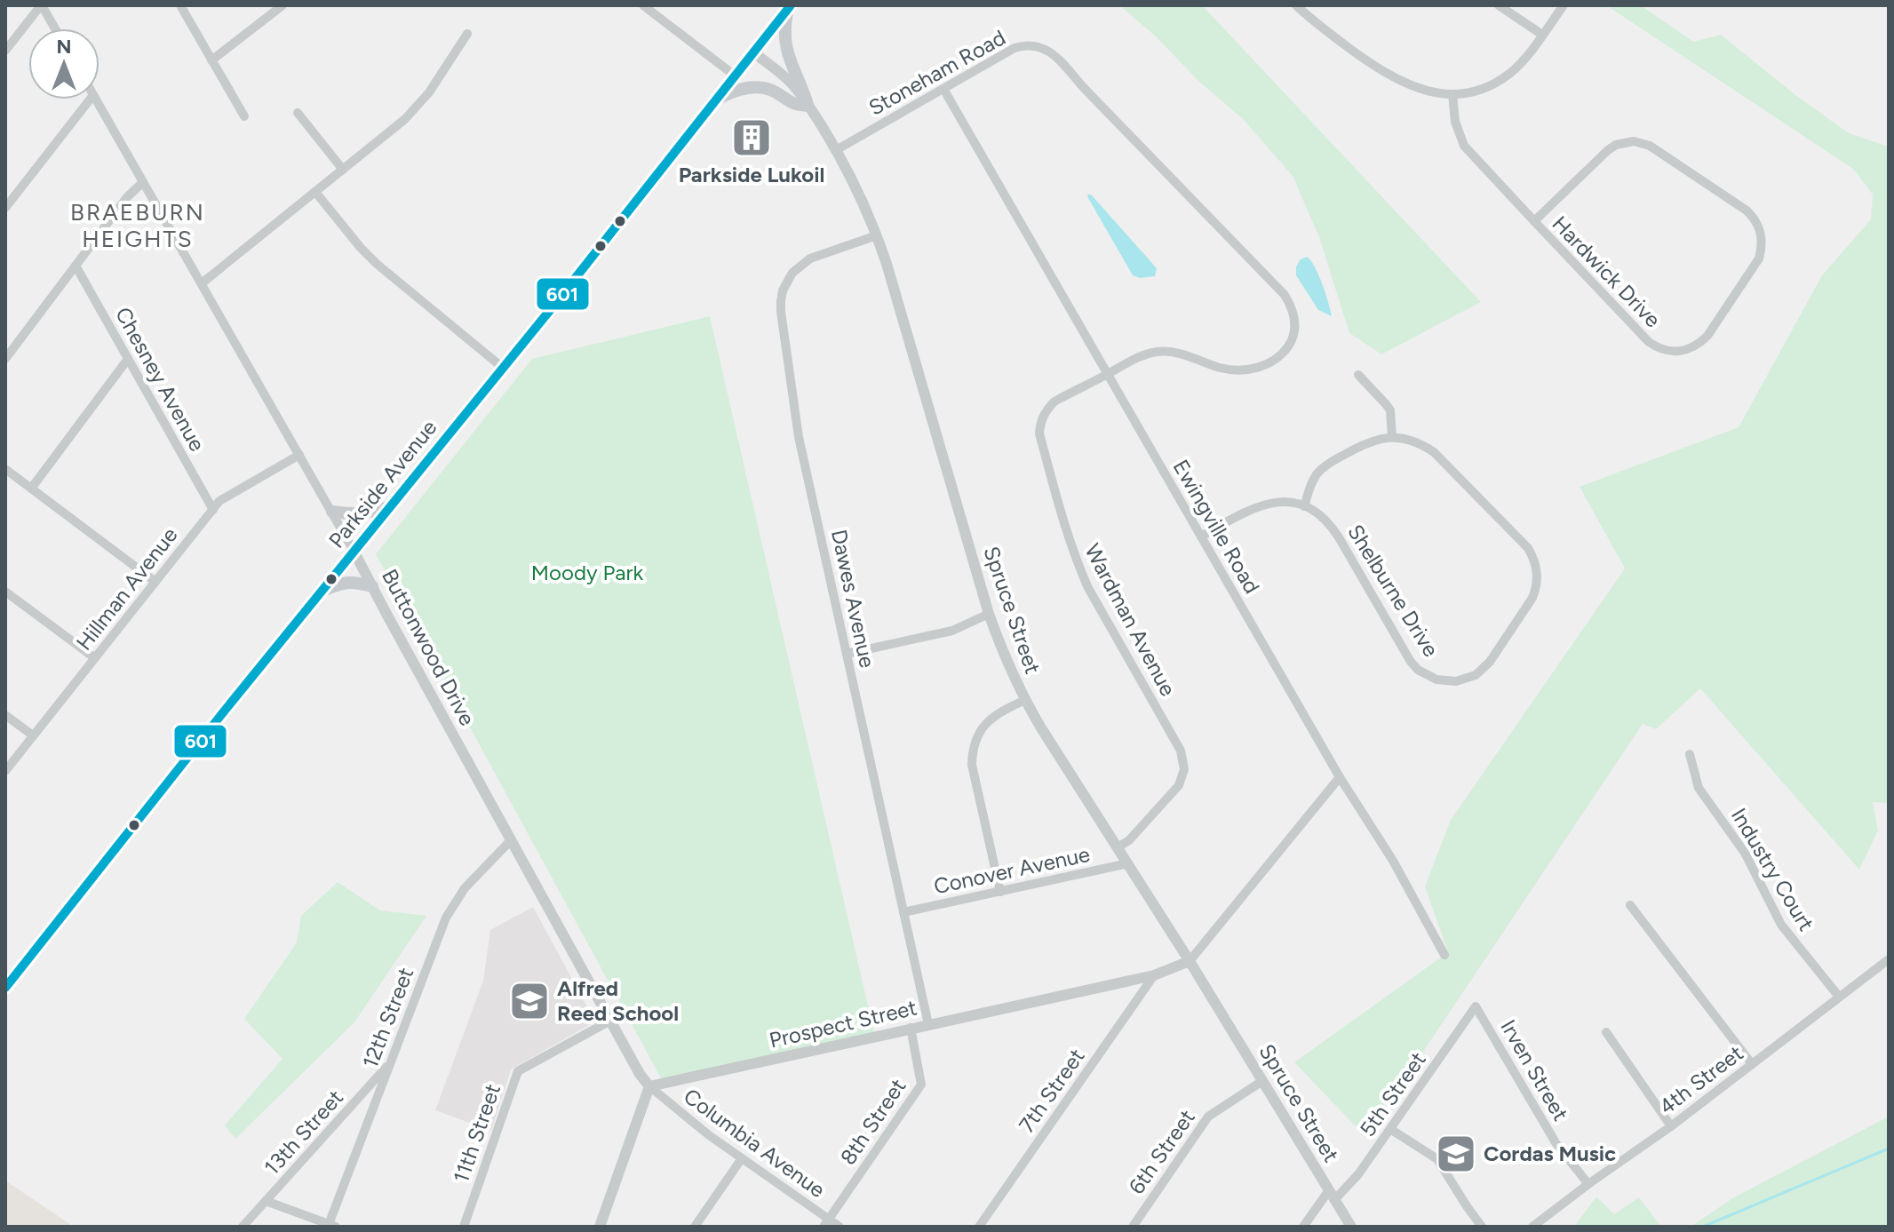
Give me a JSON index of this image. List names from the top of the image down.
{
  "streets": {
    "main road": ["Parkside Avenue"],
    "street": [
      "Stoneham Road",
      "Hardwick Drive",
      "Chesney Avenue",
      "Ewingville Road",
      "Hillman Avenue",
      "Shelburne Drive",
      "Dawes Avenue",
      "Spruce Street",
      "Wardman Avenue",
      "Buttonwood Drive",
      "Industry Court",
      "Conover Avenue",
      "12th Street",
      "Prospect Street",
      "Irven Street",
      "4th Street",
      "7th Street",
      "5th Street",
      "8th Street",
      "13th Street",
      "11th Street",
      "Columbia Avenue",
      "6th Street"
    ]
  },
  "crossings": [
    ["Stoneham Road", "Ewingville Road"],
    ["Stoneham Road", "Spruce Street"],
    ["Stoneham Road", "Wardman Avenue"],
    ["Chesney Avenue", "Hillman Avenue"],
    ["Parkside Avenue", "Spruce Street"],
    ["Parkside Avenue", "Buttonwood Drive"],
    ["Ewingville Road", "Wardman Avenue"],
    ["Hillman Avenue", "Buttonwood Drive"],
    ["Dawes Avenue", "Spruce Street"],
    ["Dawes Avenue", "Conover Avenue"],
    ["Dawes Avenue", "Prospect Street"],
    ["Spruce Street", "Wardman Avenue"],
    ["Spruce Street", "Conover Avenue"],
    ["Spruce Street", "Prospect Street"],
    ["Spruce Street", "5th Street"],
    ["Spruce Street", "6th Street"],
    ["Buttonwood Drive", "12th Street"],
    ["Buttonwood Drive", "Prospect Street"],
    ["Buttonwood Drive", "11th Street"],
    ["Buttonwood Drive", "Columbia Avenue"],
    ["Industry Court", "4th Street"],
    ["12th Street", "13th Street"],
    ["Prospect Street", "7th Street"],
    ["Prospect Street", "8th Street"],
    ["Prospect Street", "Columbia Avenue"],
    ["Irven Street", "4th Street"],
    ["Irven Street", "5th Street"],
    ["8th Street", "Columbia Avenue"]
  ],
  "districts": ["BRAEBURN HEIGHTS"],
  "parks": ["Moody Park"],
  "places": {
    "building": ["Parkside Lukoil"],
    "school or university": ["Alfred Reed School", "Cordas Music"]
  },
  "lines": ["transit line 601"],
  "north": "top"
}
